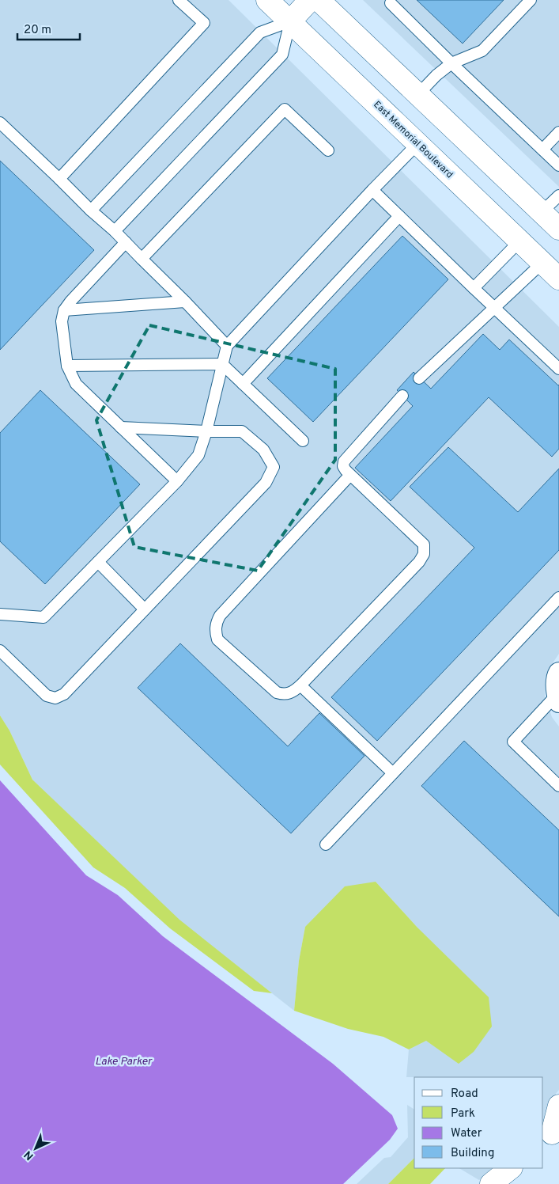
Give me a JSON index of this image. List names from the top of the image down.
{
  "streets": {
    "main road": ["East Memorial Boulevard"]
  },
  "water": ["Lake Parker"],
  "legend": [
    "Road",
    "Park",
    "Water",
    "Building"
  ],
  "scale_bar": "20 m",
  "north": "bottom left"
}
